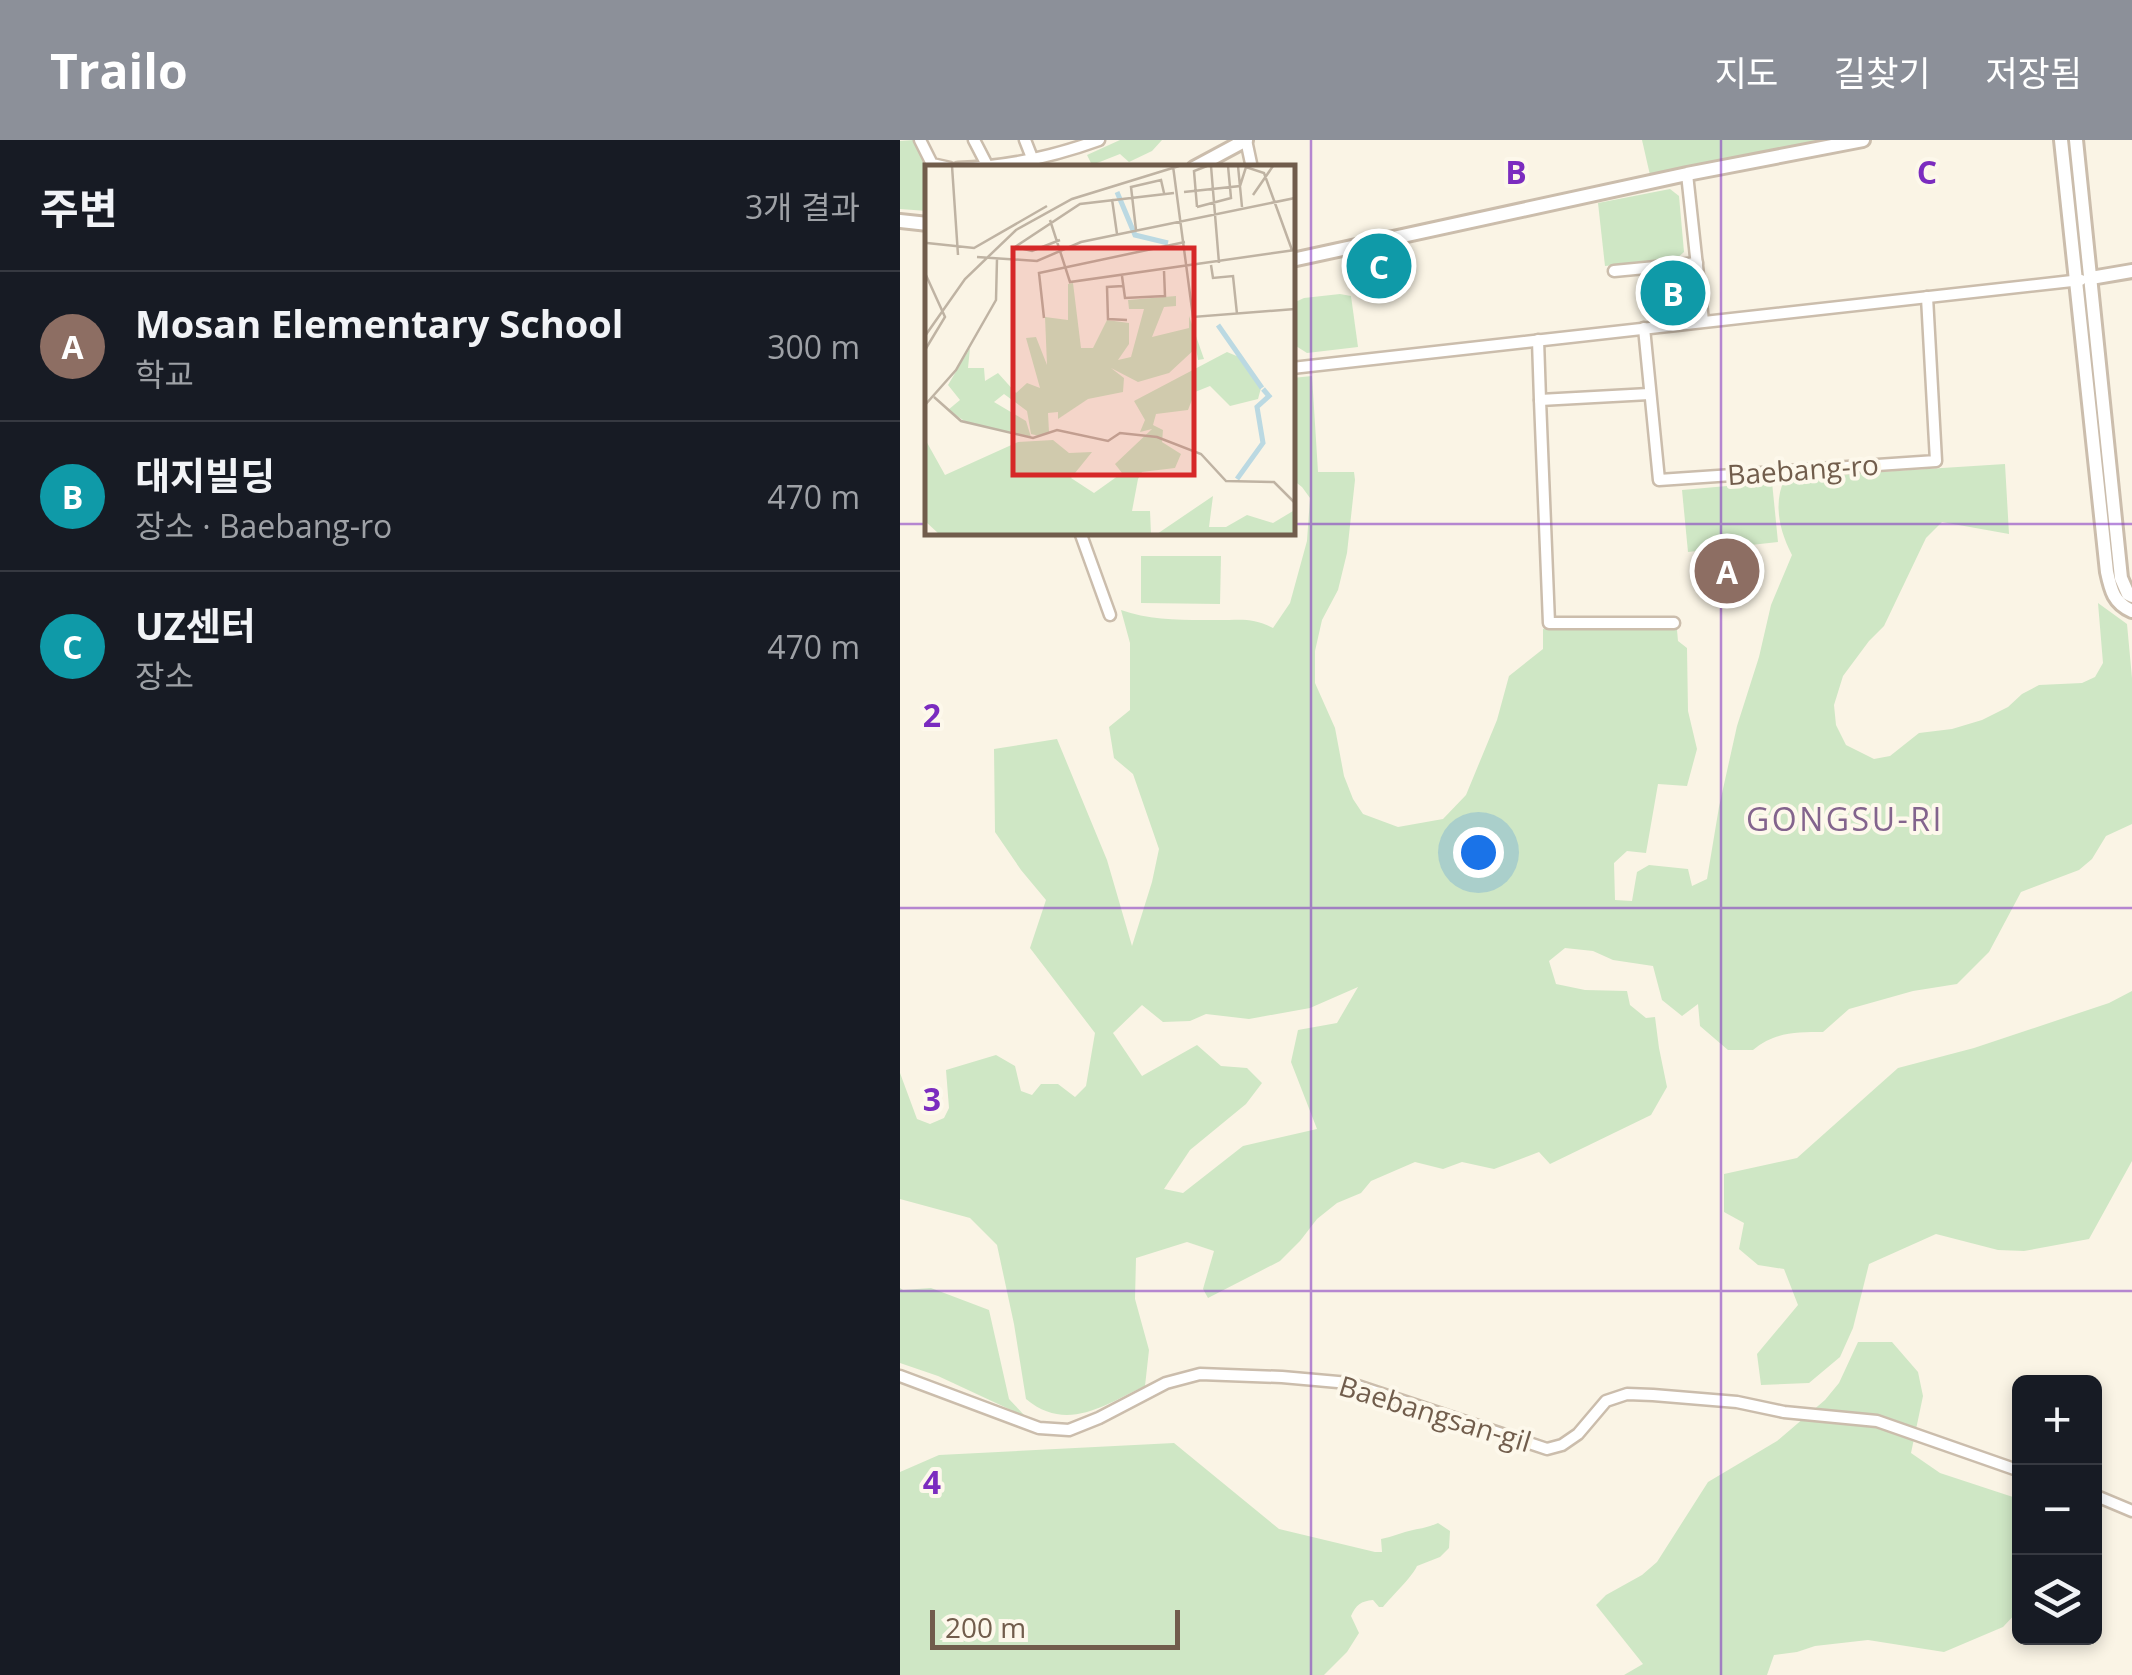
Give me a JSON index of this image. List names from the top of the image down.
{
  "streets": {
    "street": ["Baebang-ro", "Baebangsan-gil"]
  },
  "districts": ["GONGSU-RI"],
  "scale_bar": "200 m",
  "page": {
    "header": "Trailo",
    "nav": ["지도", "길찾기", "저장됨"],
    "heading": ["주변", "3개 결과"],
    "pins": ["C", "B", "A"],
    "list": [
      {
        "mark": "A",
        "name": "Mosan Elementary School",
        "note": "학교",
        "value": "300 m"
      },
      {
        "mark": "B",
        "name": "대지빌딩",
        "note": "장소 · Baebang-ro",
        "value": "470 m"
      },
      {
        "mark": "C",
        "name": "UZ센터",
        "note": "장소",
        "value": "470 m"
      }
    ],
    "map_buttons": ["+", "−"],
    "scale": "200 m"
  },
  "grid": {
    "columns": ["B", "C"],
    "rows": ["2", "3", "4"]
  }
}
